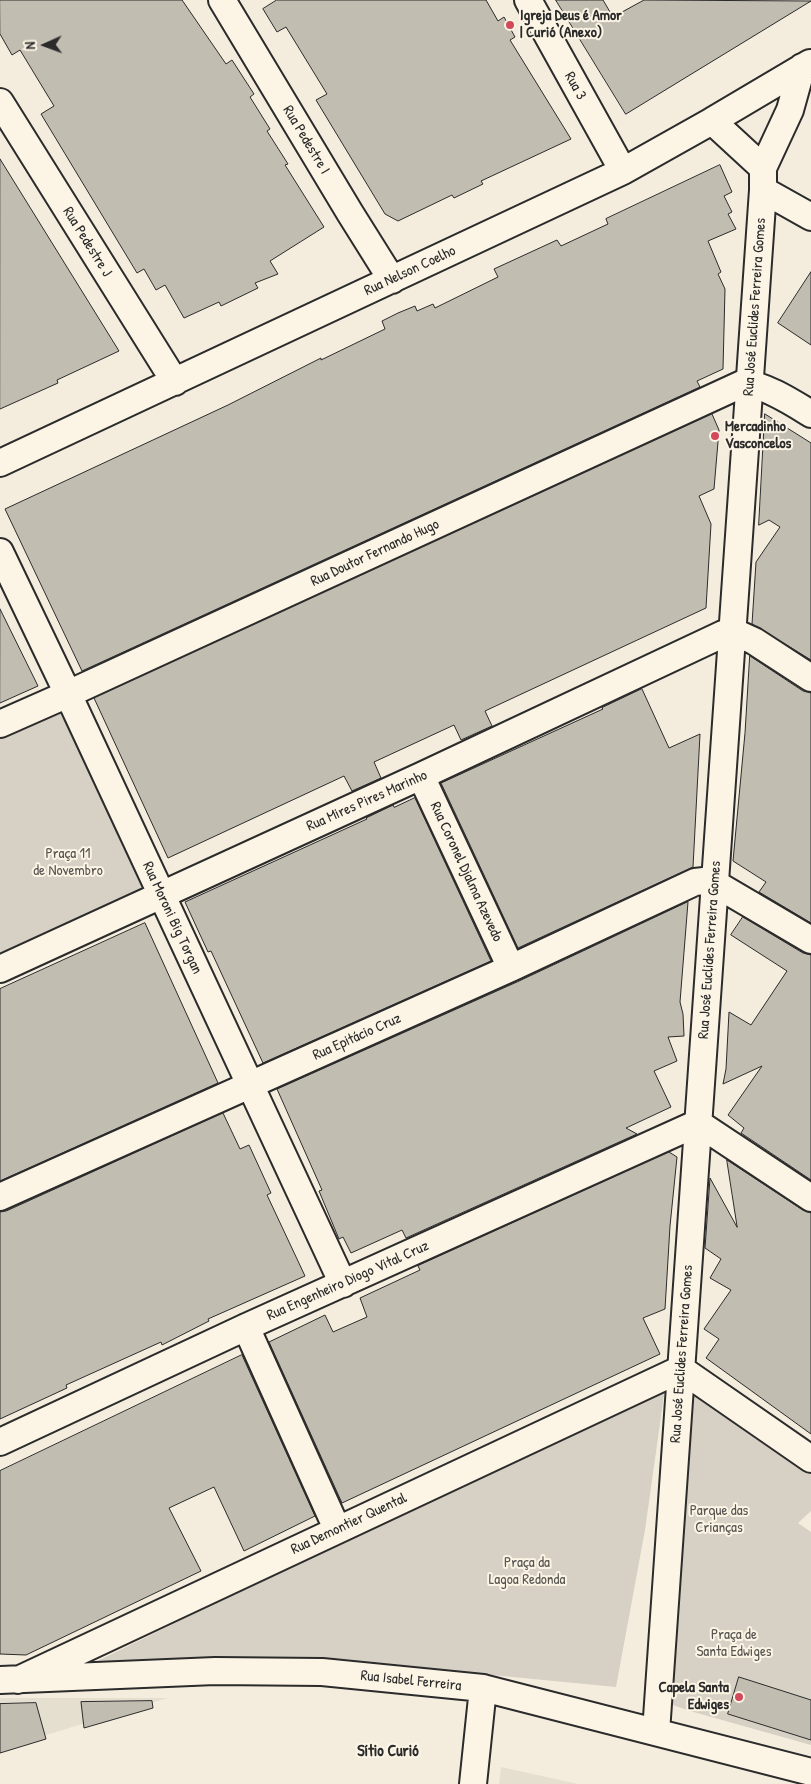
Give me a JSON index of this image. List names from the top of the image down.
{
  "streets": {
    "street": [
      "Rua 3",
      "Rua Pedestre I",
      "Rua Pedestre J",
      "Rua Nelson Coelho",
      "Rua José Euclides Ferreira Gomes",
      "Rua Doutor Fernando Hugo",
      "Rua Mires Pires Marinho",
      "Rua Coronel Djalma Azevedo",
      "Rua Moroni Big Torgan",
      "Rua Epitácio Cruz",
      "Rua Engenheiro Diogo Vital Cruz",
      "Rua Demontier Quental",
      "Rua Isabel Ferreira"
    ]
  },
  "crossings": [
    ["Rua 3", "Rua Nelson Coelho"],
    ["Rua Pedestre I", "Rua Nelson Coelho"],
    ["Rua Pedestre J", "Rua Nelson Coelho"],
    ["Rua José Euclides Ferreira Gomes", "Rua Doutor Fernando Hugo"],
    ["Rua José Euclides Ferreira Gomes", "Rua Mires Pires Marinho"],
    ["Rua José Euclides Ferreira Gomes", "Rua Epitácio Cruz"],
    ["Rua José Euclides Ferreira Gomes", "Rua Engenheiro Diogo Vital Cruz"],
    ["Rua José Euclides Ferreira Gomes", "Rua Demontier Quental"],
    ["Rua José Euclides Ferreira Gomes", "Rua Isabel Ferreira"],
    ["Rua Doutor Fernando Hugo", "Rua Moroni Big Torgan"],
    ["Rua Mires Pires Marinho", "Rua Coronel Djalma Azevedo"],
    ["Rua Mires Pires Marinho", "Rua Moroni Big Torgan"],
    ["Rua Coronel Djalma Azevedo", "Rua Epitácio Cruz"],
    ["Rua Moroni Big Torgan", "Rua Epitácio Cruz"],
    ["Rua Moroni Big Torgan", "Rua Engenheiro Diogo Vital Cruz"],
    ["Rua Demontier Quental", "Rua Isabel Ferreira"]
  ],
  "districts": ["Sítio Curió"],
  "parks": [
    "Praça 11 de Novembro",
    "Parque das Crianças",
    "Praça da Lagoa Redonda",
    "Praça de Santa Edwiges"
  ],
  "places": ["Igreja Deus é Amor | Curió (Anexo)", "Mercadinho Vasconcelos", "Capela Santa Edwiges"],
  "north": "left"
}
